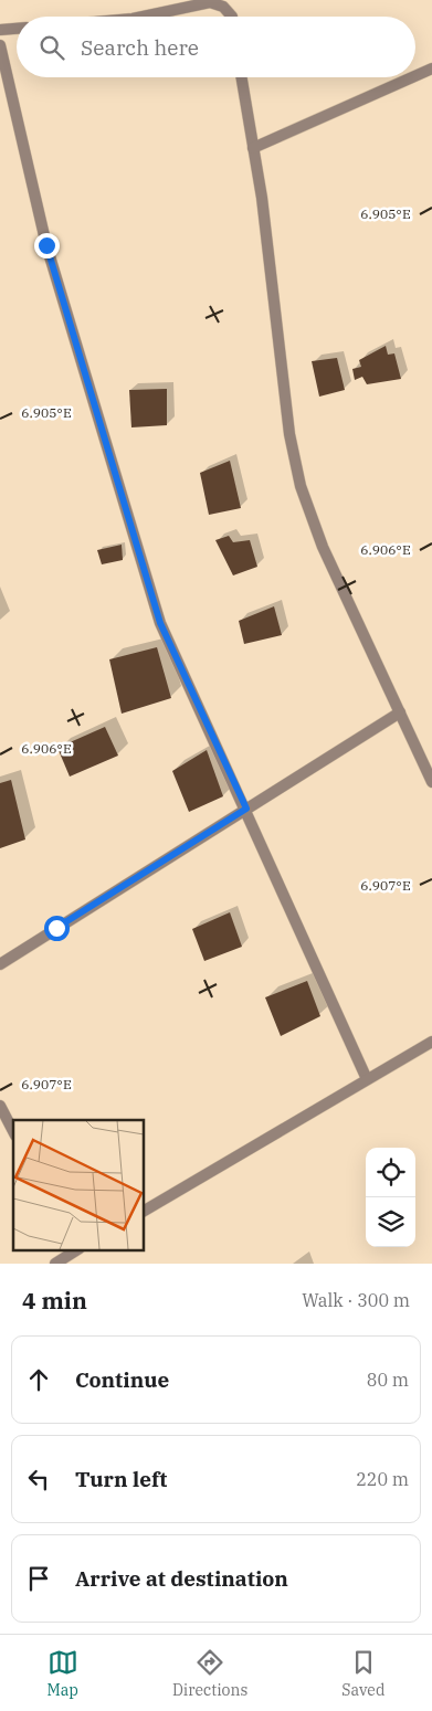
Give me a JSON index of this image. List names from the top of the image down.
{
  "page": {
    "search": "Search here",
    "heading": ["4 min", "Walk · 300 m"],
    "list": [
      ["Continue", "80 m"],
      ["Turn left", "220 m"],
      "Arrive at destination"
    ],
    "nav": ["Map", "Directions", "Saved"]
  },
  "coordinates": ["6.905°E", "6.906°E", "6.907°E"]
}
